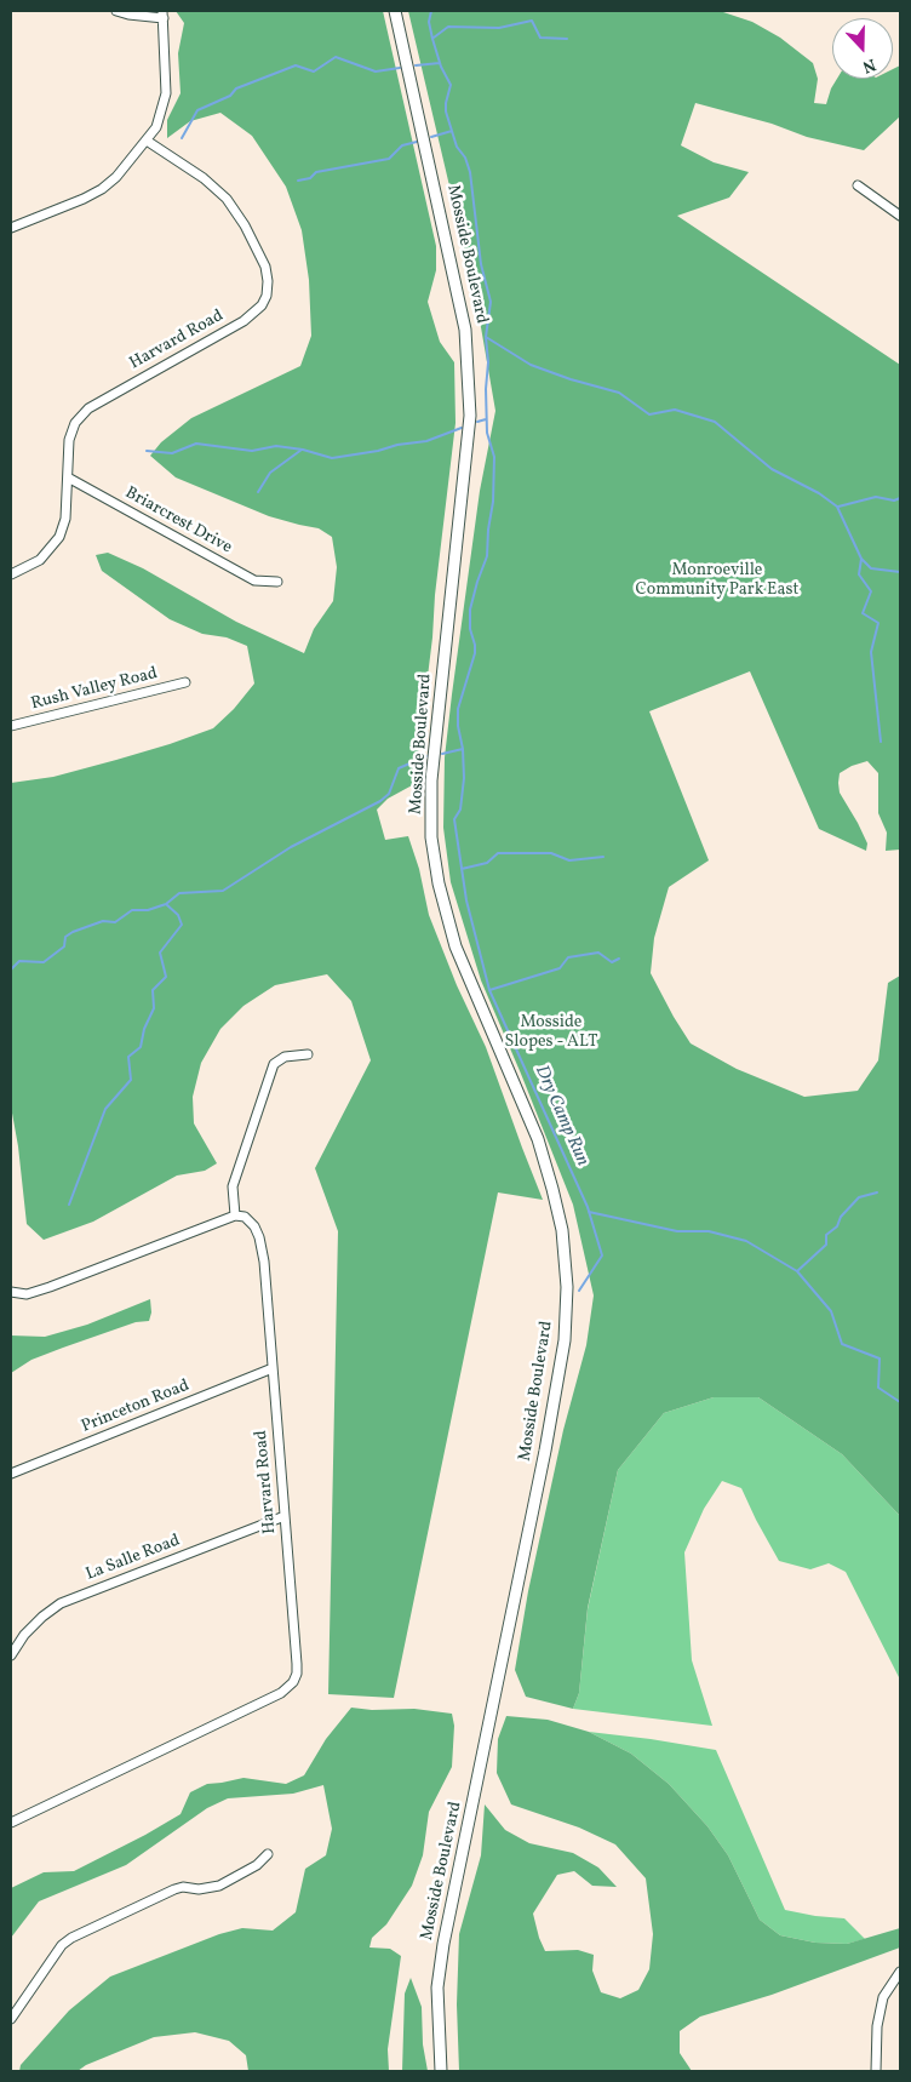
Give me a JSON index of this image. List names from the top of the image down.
{
  "streets": {
    "main road": ["Mosside Boulevard"],
    "street": [
      "Harvard Road",
      "Briarcrest Drive",
      "Rush Valley Road",
      "Princeton Road",
      "La Salle Road"
    ]
  },
  "crossings": [
    ["Harvard Road", "Briarcrest Drive"],
    ["Harvard Road", "Princeton Road"],
    ["Harvard Road", "La Salle Road"]
  ],
  "water": ["Dry Camp Run"],
  "parks": ["Monroeville Community Park East", "Mosside Slopes - ALT"],
  "north": "bottom"
}
